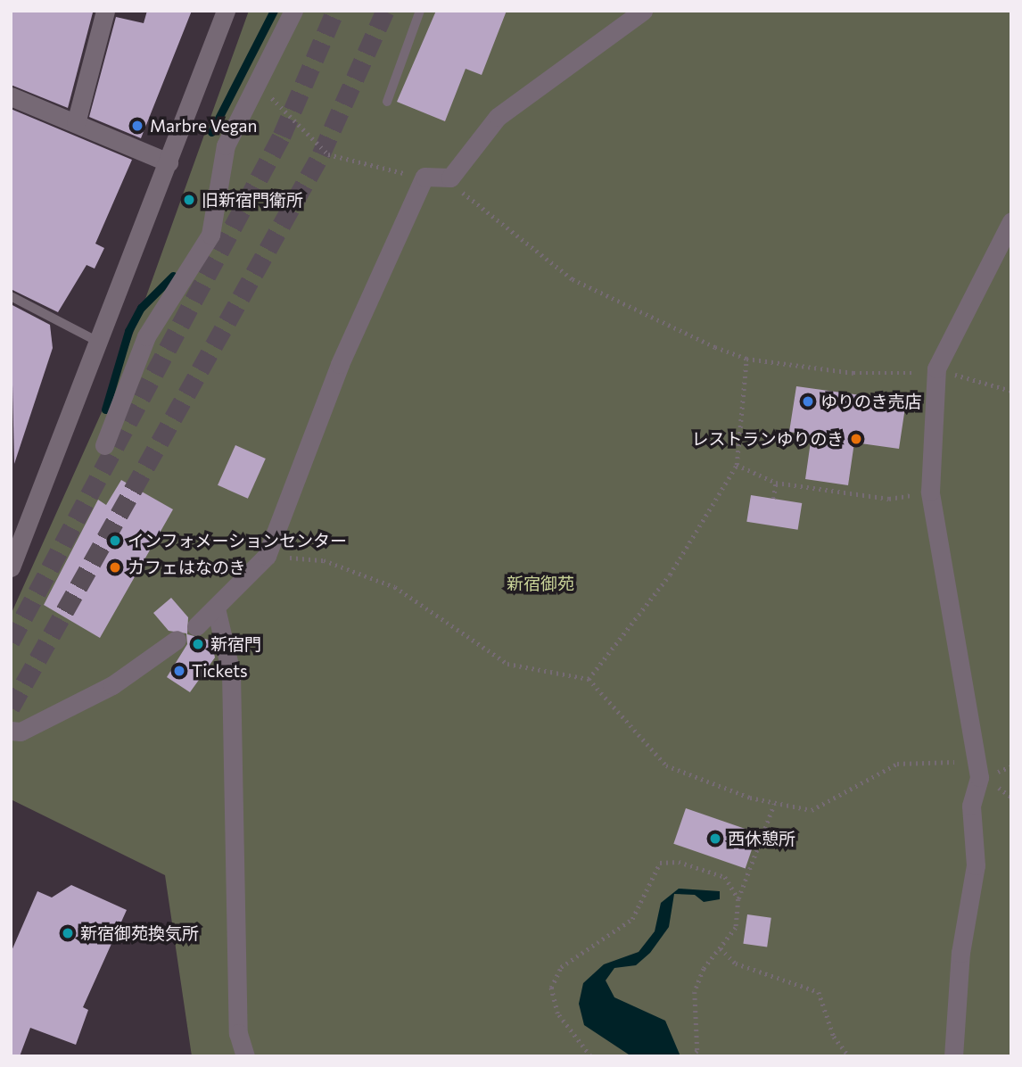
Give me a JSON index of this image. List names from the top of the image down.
{
  "parks": ["新宿御苑"],
  "places": [
    "Marbre Vegan",
    "旧新宿門衛所",
    "ゆりのき売店",
    "レストランゆりのき",
    "インフォメーションセンター",
    "カフェはなのき",
    "新宿門",
    "Tickets",
    "西休憩所",
    "新宿御苑換気所"
  ]
}
